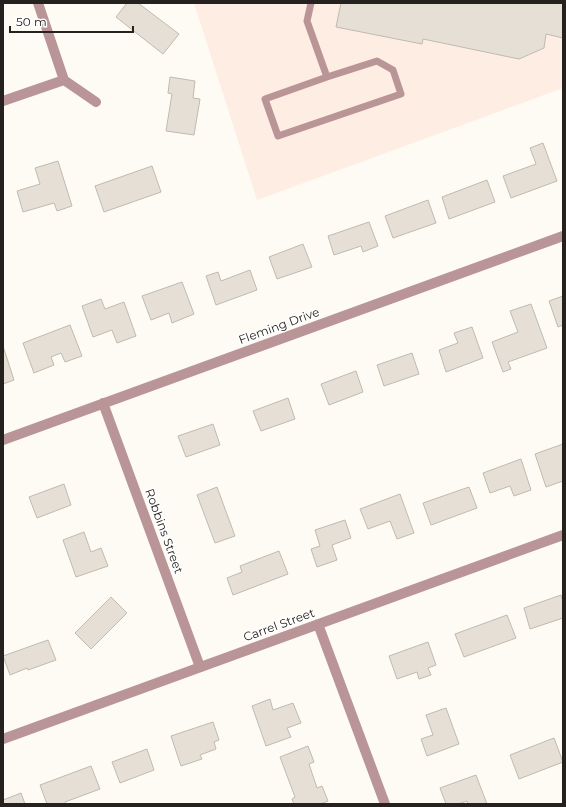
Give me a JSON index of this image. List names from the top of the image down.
{
  "streets": {
    "street": ["Fleming Drive", "Robbins Street", "Carrel Street"]
  },
  "crossings": [
    ["Fleming Drive", "Robbins Street"],
    ["Robbins Street", "Carrel Street"]
  ],
  "scale_bar": "50 m"
}
